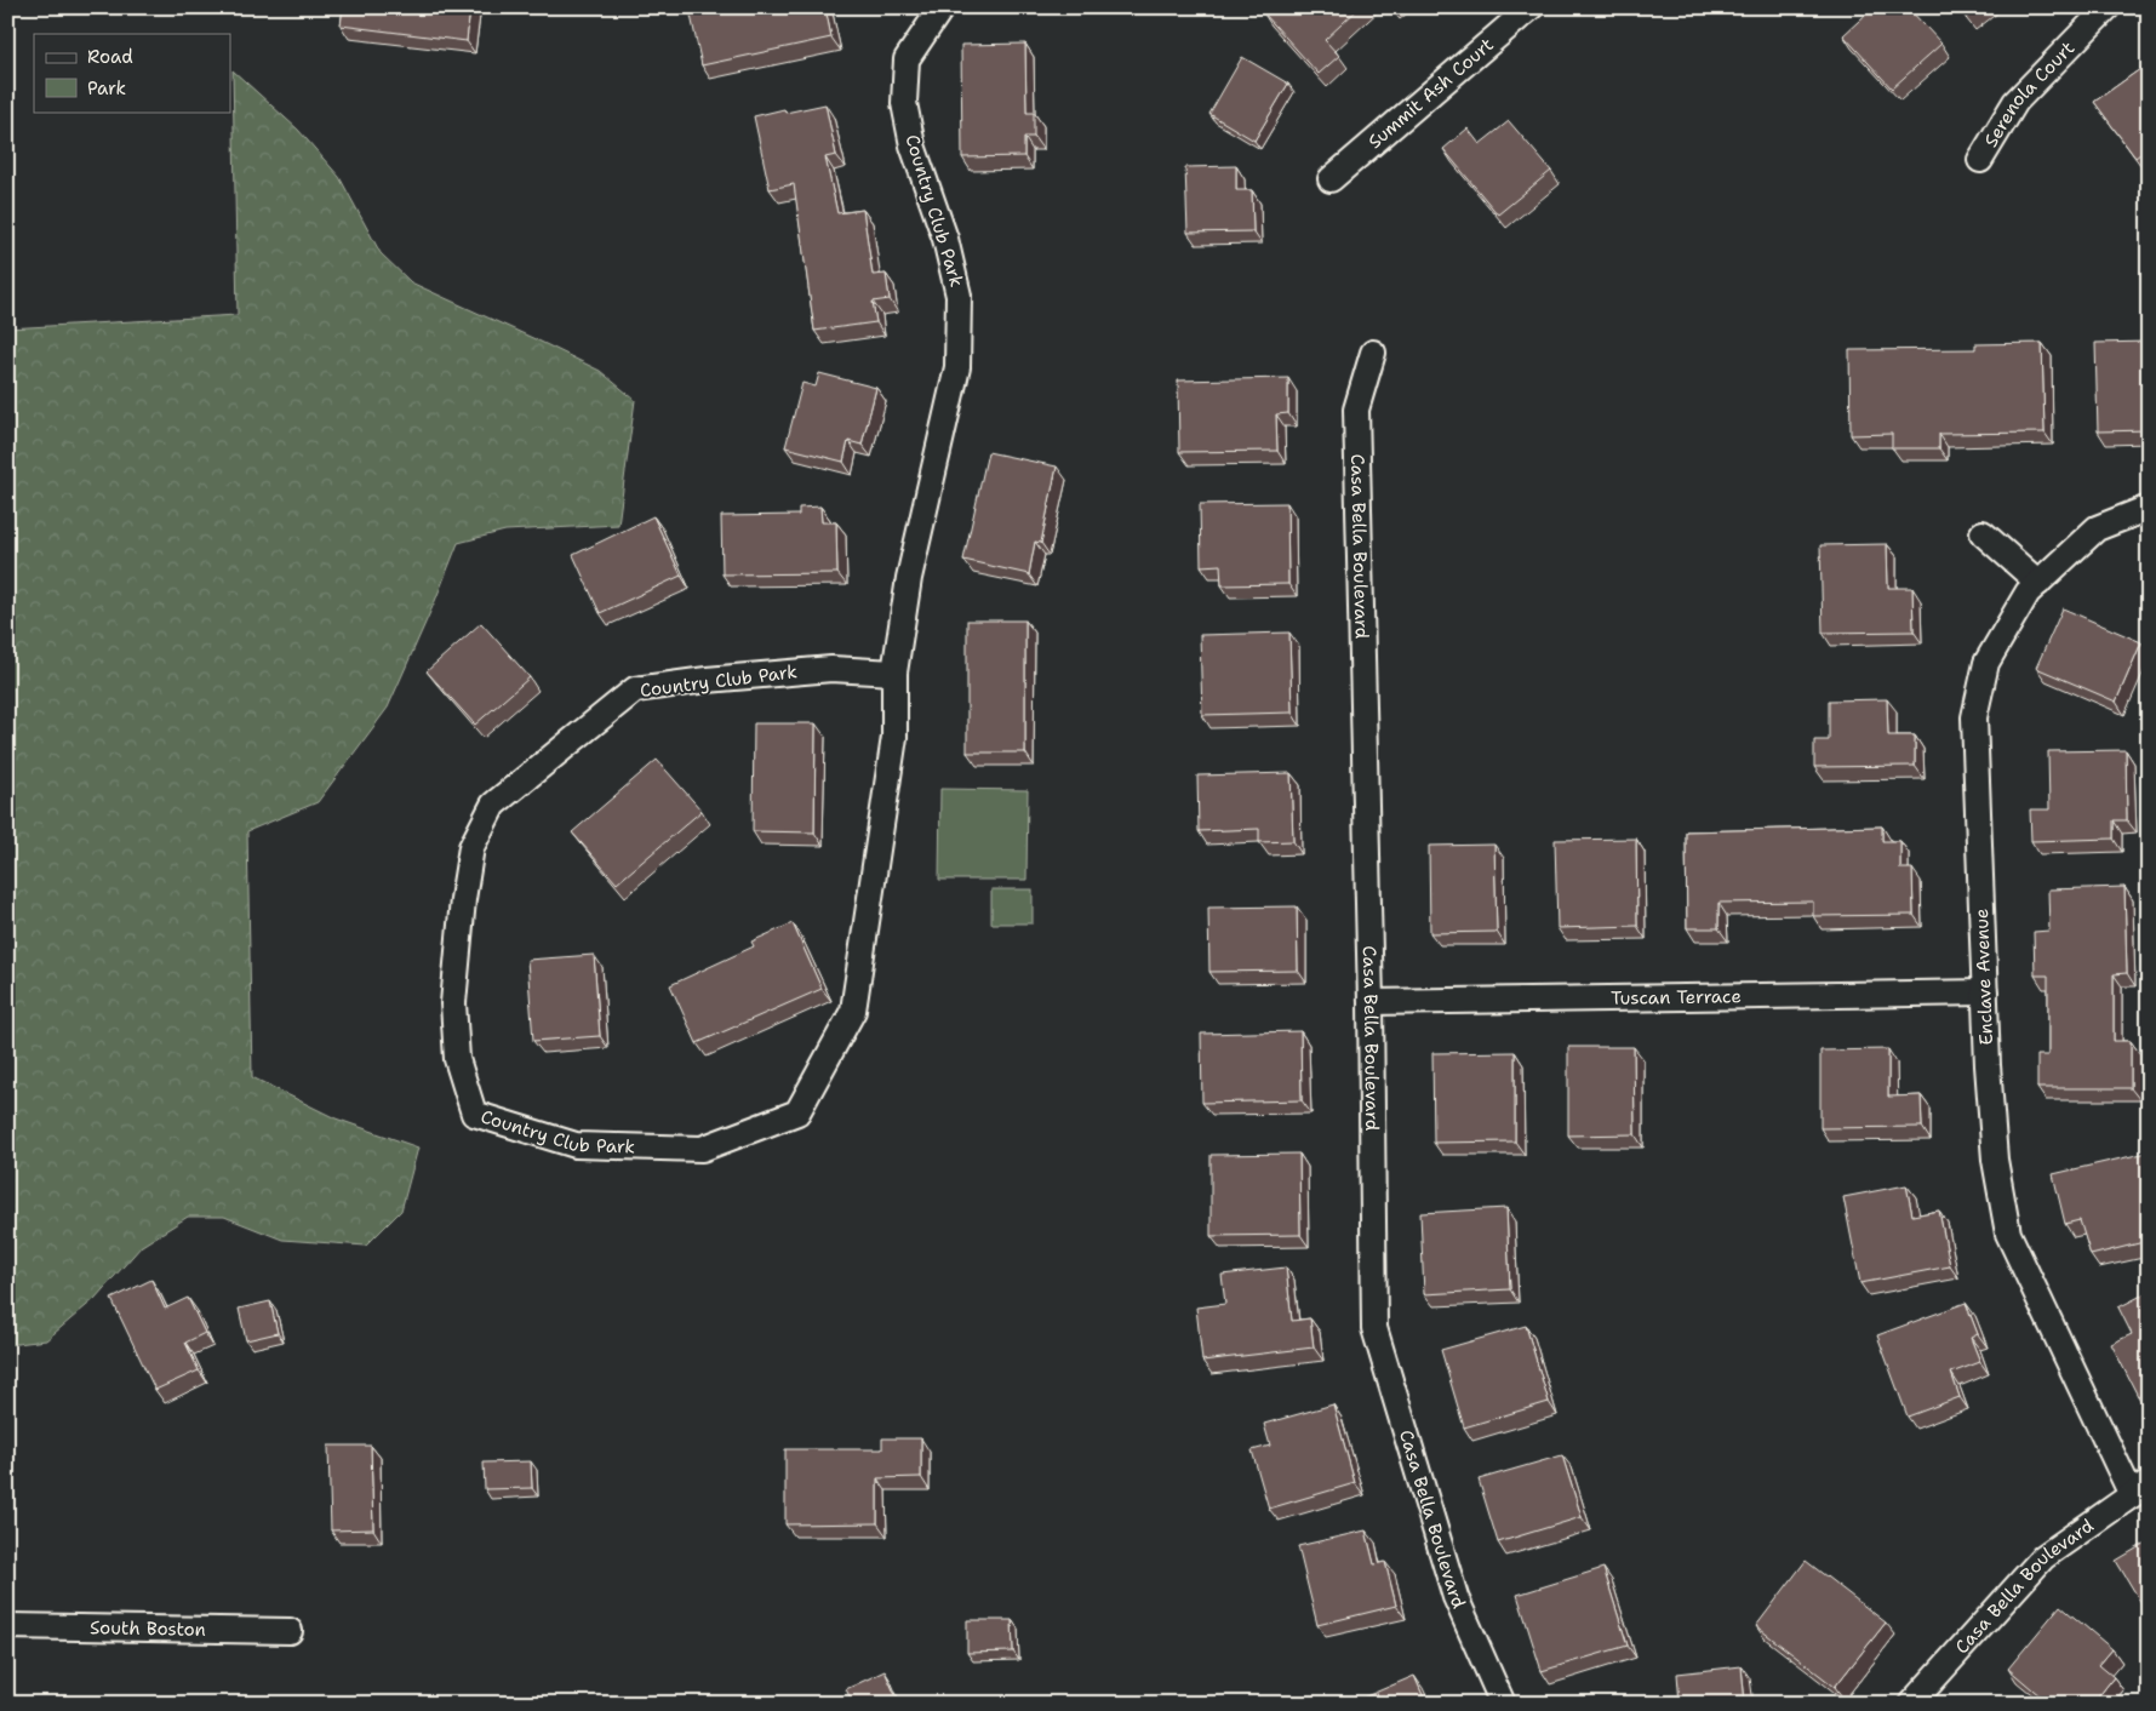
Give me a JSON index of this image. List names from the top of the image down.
{
  "streets": {
    "street": [
      "Summit Ash Court",
      "Serenola Court",
      "Country Club Park",
      "Casa Bella Boulevard",
      "Enclave Avenue",
      "Tuscan Terrace",
      "South Boston"
    ]
  },
  "crossings": [
    ["Casa Bella Boulevard", "Enclave Avenue"],
    ["Casa Bella Boulevard", "Tuscan Terrace"],
    ["Enclave Avenue", "Tuscan Terrace"]
  ],
  "legend": ["Road", "Park"]
}
